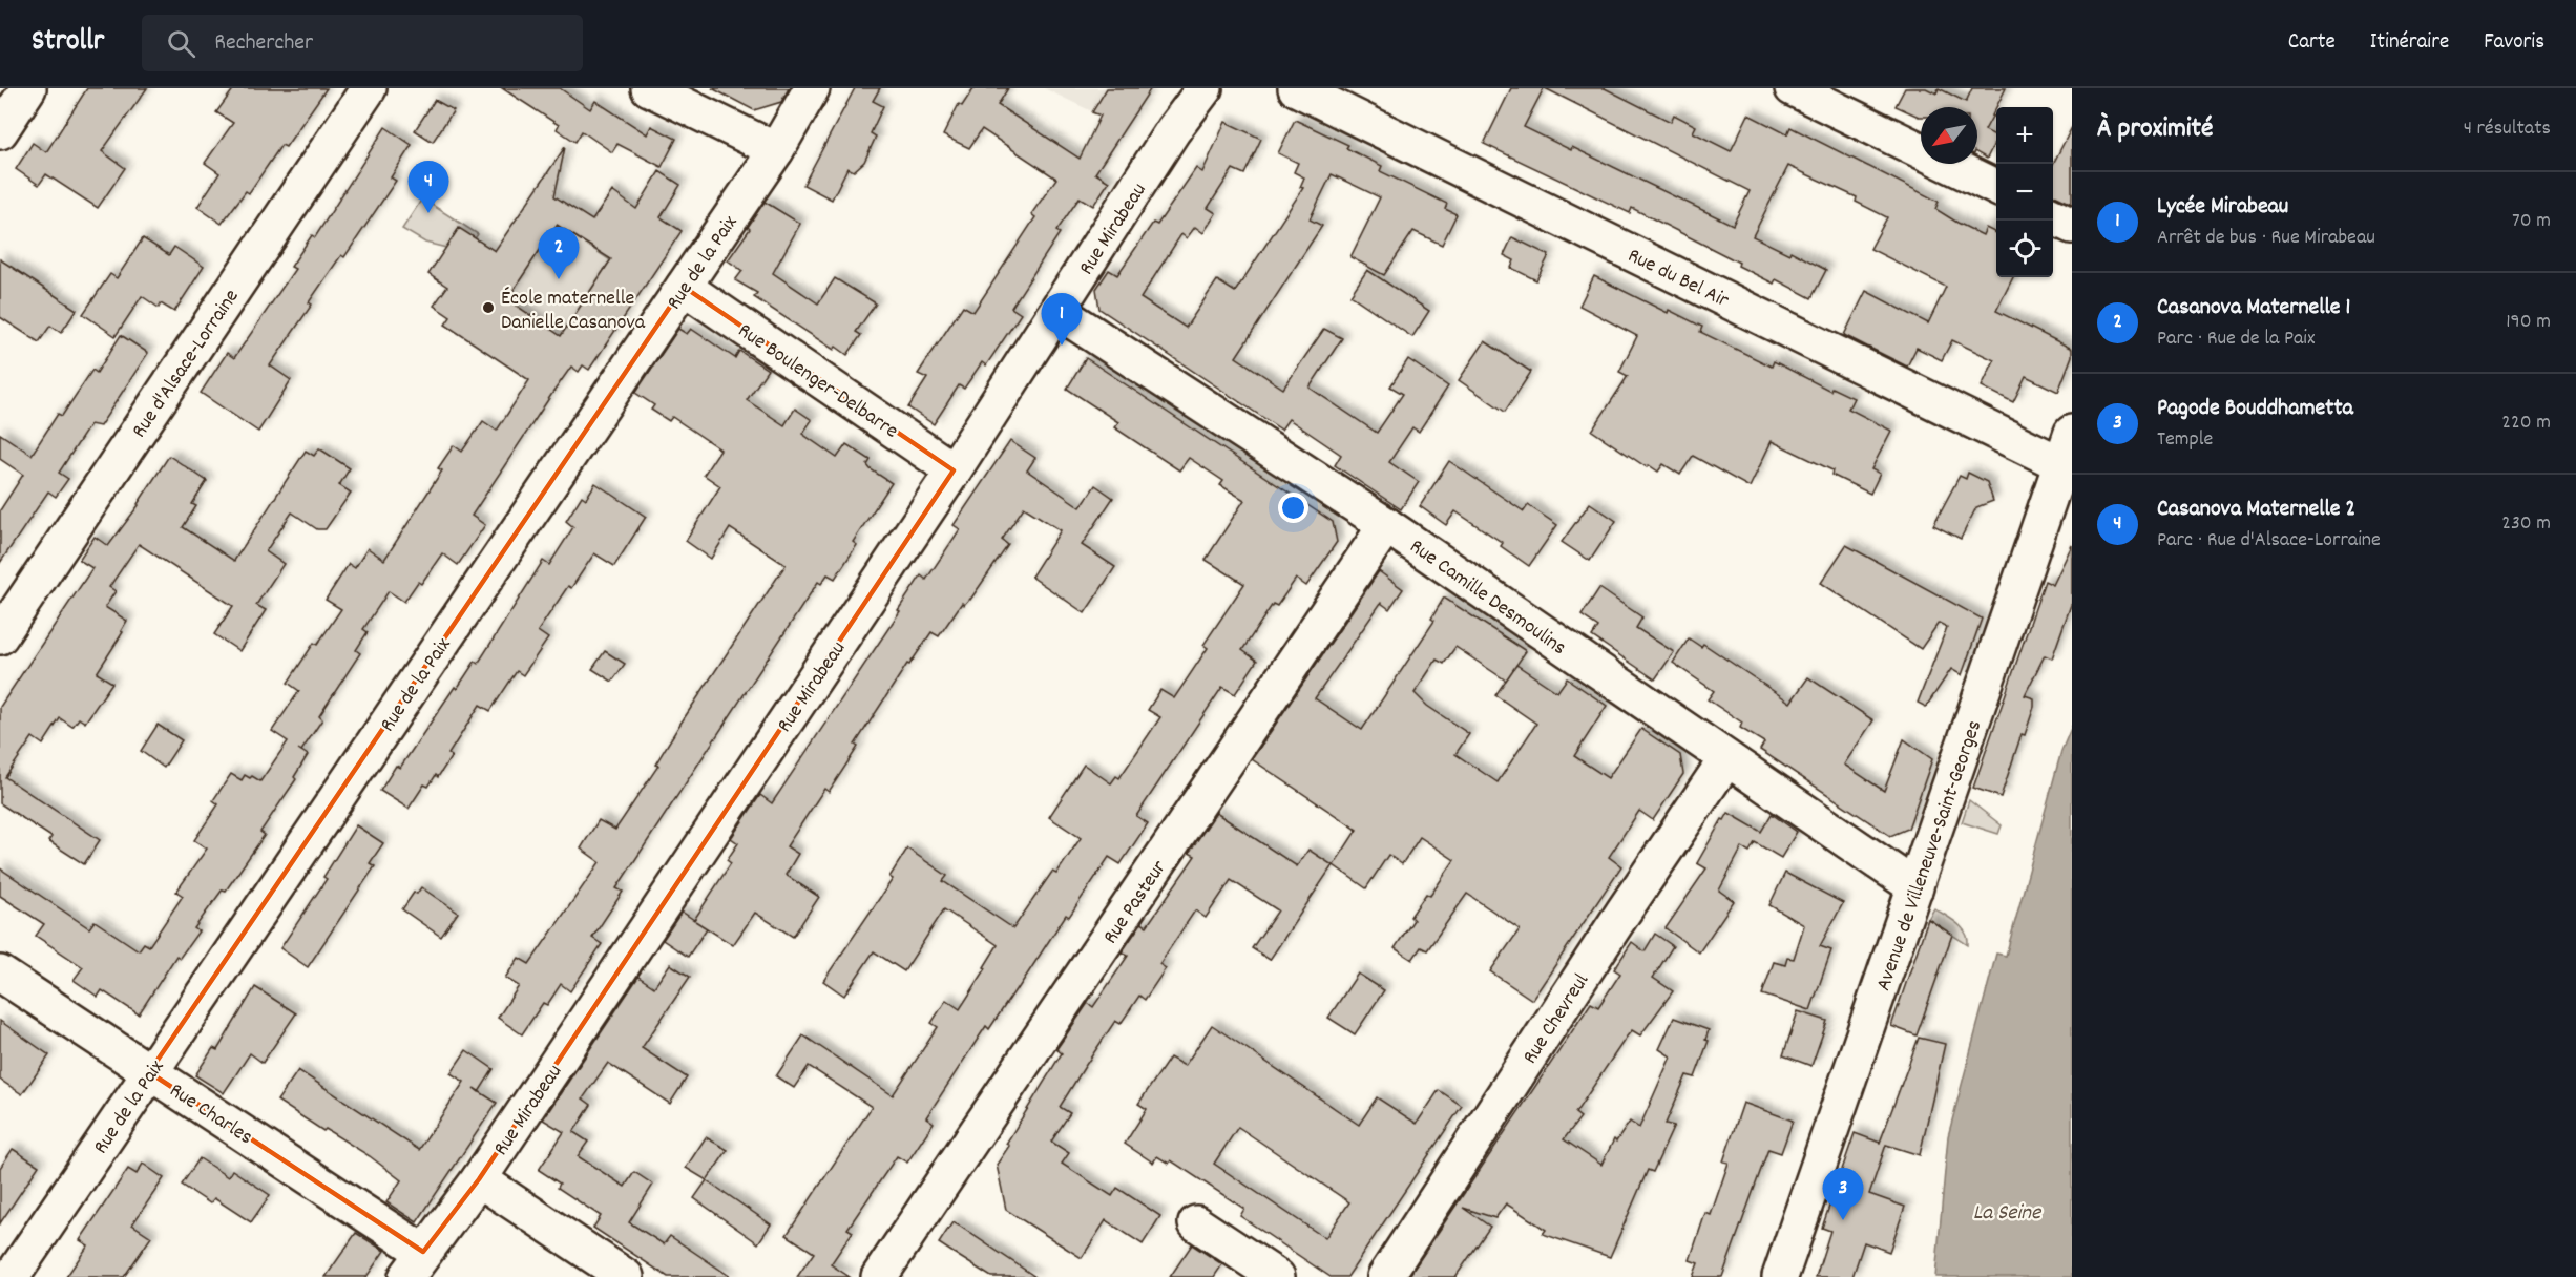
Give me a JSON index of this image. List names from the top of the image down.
{
  "streets": {
    "street": [
      "Rue Mirabeau",
      "Rue de la Paix",
      "Rue du Bel Air",
      "Rue d'Alsace-Lorraine",
      "Rue Boulenger-Delbarre",
      "Rue Camille Desmoulins",
      "Avenue de Villeneuve-Saint-Georges",
      "Rue Pasteur",
      "Rue Chevreul",
      "Rue Charles"
    ]
  },
  "crossings": [
    ["Rue Mirabeau", "Rue Boulenger-Delbarre"],
    ["Rue Mirabeau", "Rue Camille Desmoulins"],
    ["Rue Mirabeau", "Rue Charles"],
    ["Rue de la Paix", "Rue Boulenger-Delbarre"],
    ["Rue de la Paix", "Rue Charles"],
    ["Rue du Bel Air", "Avenue de Villeneuve-Saint-Georges"],
    ["Rue Camille Desmoulins", "Avenue de Villeneuve-Saint-Georges"],
    ["Rue Camille Desmoulins", "Rue Pasteur"],
    ["Rue Camille Desmoulins", "Rue Chevreul"]
  ],
  "water": ["La Seine"],
  "places": ["École maternelle Danielle Casanova"],
  "north": "bottom left",
  "page": {
    "header": "Strollr",
    "search": "Rechercher",
    "nav": ["Carte", "Itinéraire", "Favoris"],
    "heading": ["À proximité", "4 résultats"],
    "map_buttons": ["+", "−"],
    "pins": [
      "4",
      "2",
      "1",
      "3"
    ],
    "list": [
      {
        "mark": "1",
        "name": "Lycée Mirabeau",
        "note": "Arrêt de bus · Rue Mirabeau",
        "value": "70 m"
      },
      {
        "mark": "2",
        "name": "Casanova Maternelle 1",
        "note": "Parc · Rue de la Paix",
        "value": "190 m"
      },
      {
        "mark": "3",
        "name": "Pagode Bouddhametta",
        "note": "Temple",
        "value": "220 m"
      },
      {
        "mark": "4",
        "name": "Casanova Maternelle 2",
        "note": "Parc · Rue d'Alsace-Lorraine",
        "value": "230 m"
      }
    ]
  }
}
